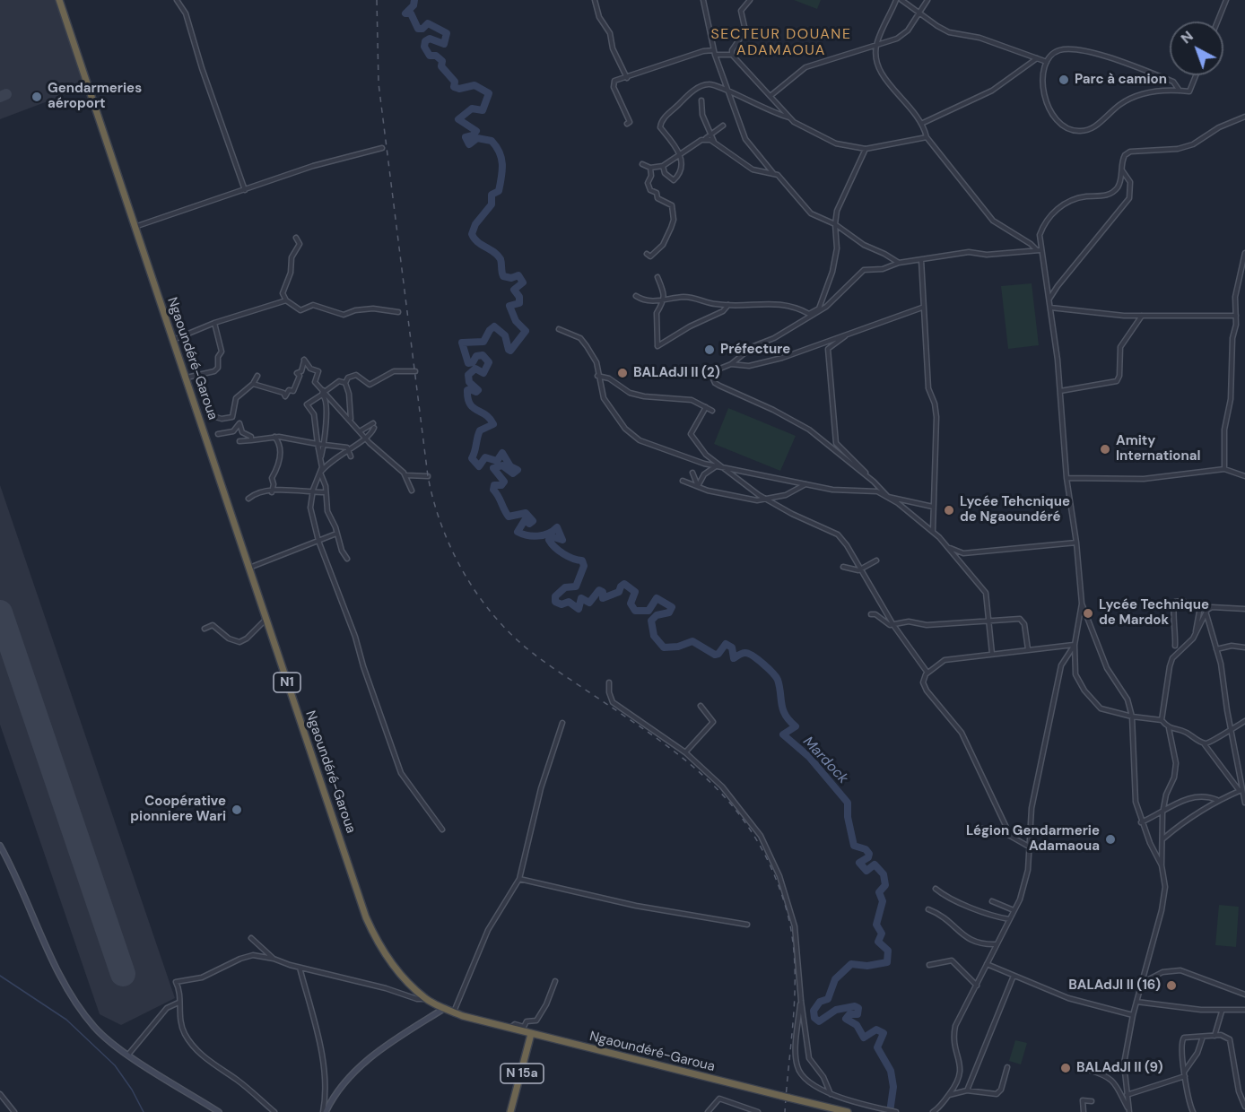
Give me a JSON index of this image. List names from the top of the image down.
{
  "streets": {
    "highway": ["Ngaoundéré-Garoua", "N1", "N 15a"]
  },
  "crossings": [
    ["Ngaoundéré-Garoua", "N 15a"]
  ],
  "districts": ["SECTEUR DOUANE ADAMAOUA"],
  "water": ["Mardock"],
  "places": [
    "Parc à camion",
    "Gendarmeries aéroport",
    "Préfecture",
    "BALAdJI II (2)",
    "Amity International",
    "Lycée Tehcnique de Ngaoundéré",
    "Lycée Technique de Mardok",
    "Coopérative pionniere Wari",
    "Légion Gendarmerie Adamaoua",
    "BALAdJI II (16)",
    "BALAdJI II (9)"
  ],
  "north": "top left"
}
